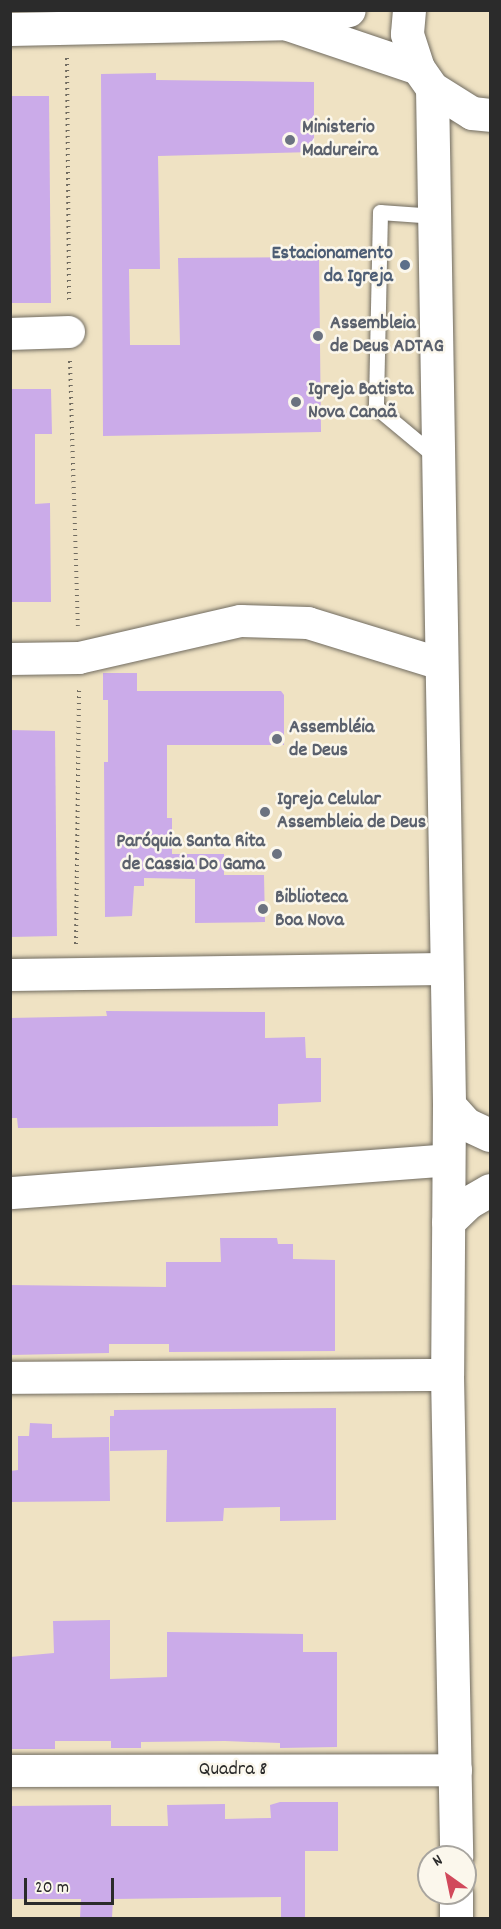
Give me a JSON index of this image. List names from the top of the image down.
{
  "streets": {
    "street": ["Quadra 8"]
  },
  "places": [
    "Ministerio Madureira",
    "Estacionamento da Igreja",
    "Assembleia de Deus ADTAG",
    "Igreja Batista Nova Canaã",
    "Assembléia de Deus",
    "Igreja Celular Assembleia de Deus",
    "Paróquia Santa Rita de Cassia Do Gama",
    "Biblioteca Boa Nova"
  ],
  "scale_bar": "20 m",
  "north": "top left"
}
